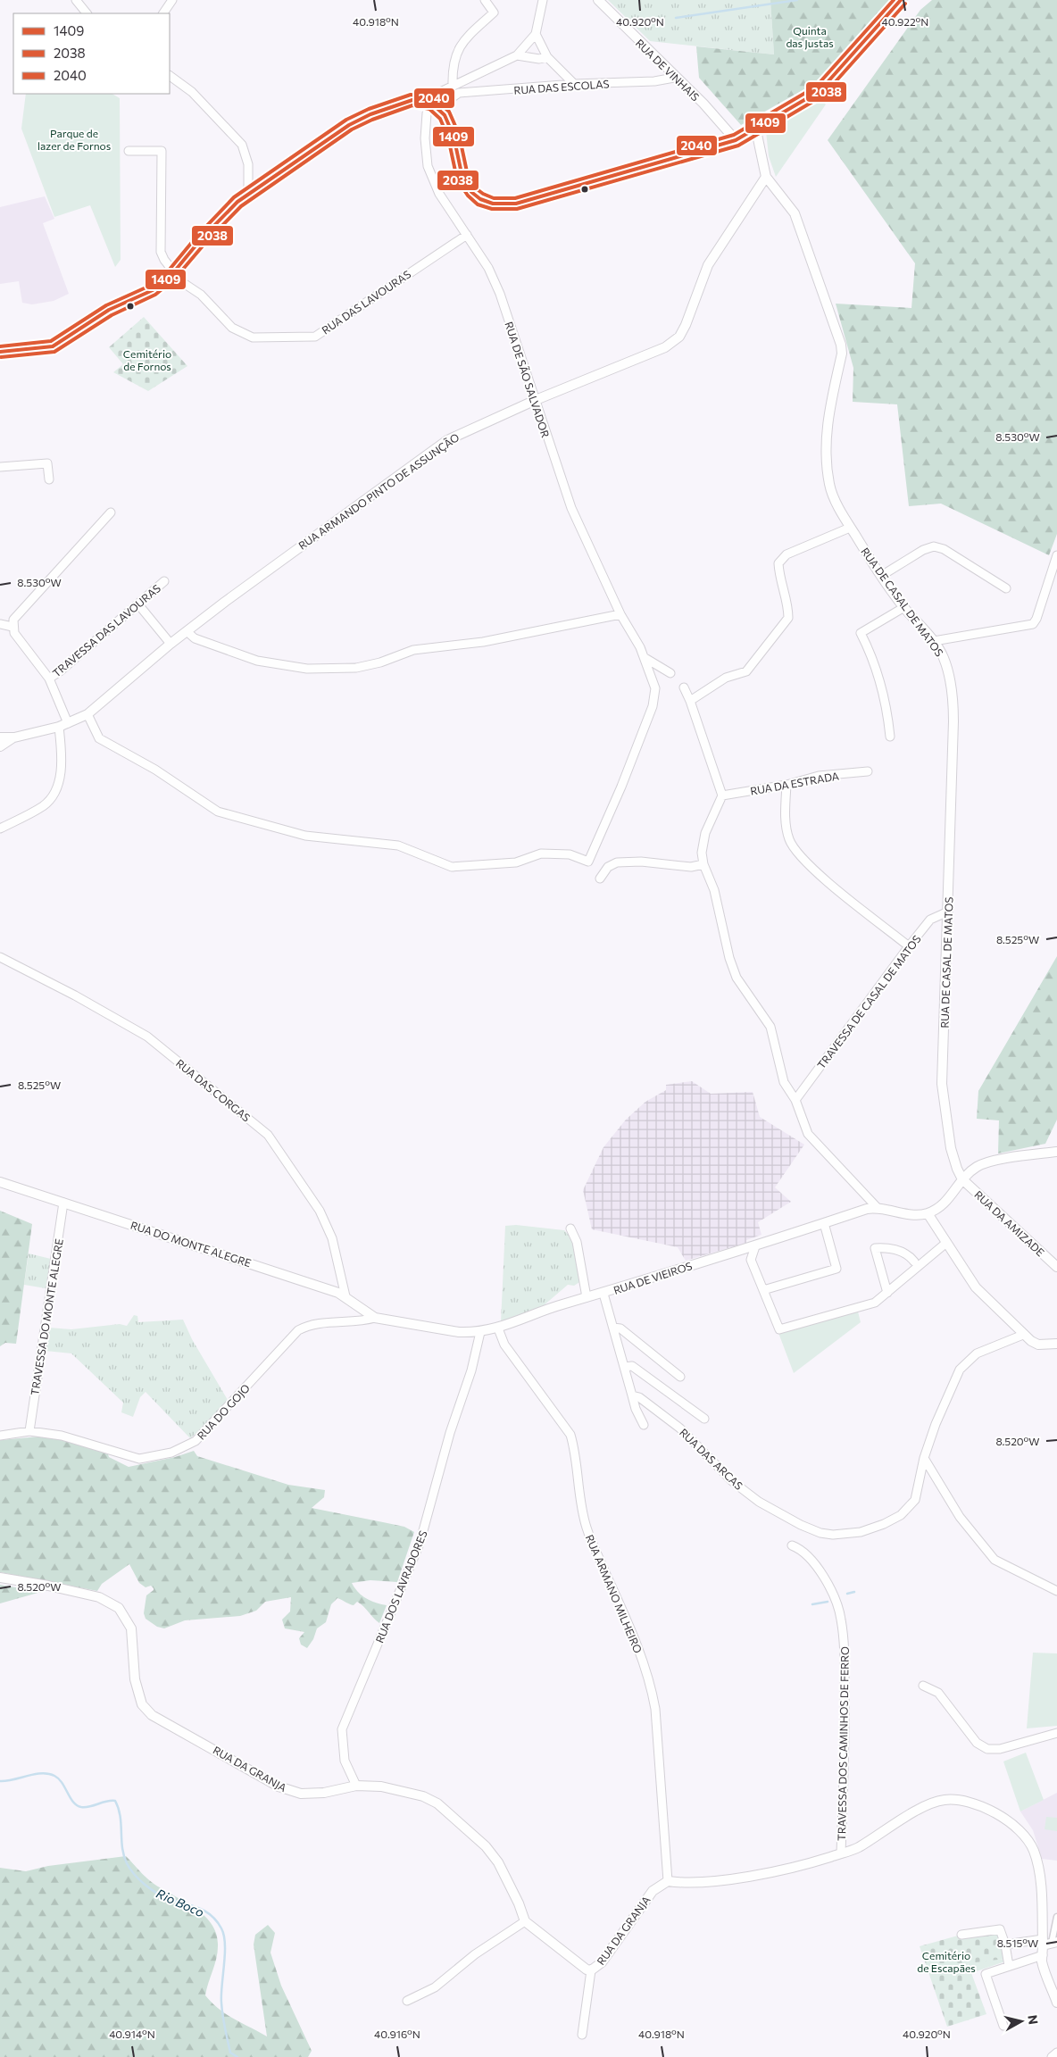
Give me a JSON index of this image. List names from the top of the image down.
{
  "streets": {
    "street": [
      "RUA DE VINHAIS",
      "RUA DAS ESCOLAS",
      "RUA DAS LAVOURAS",
      "RUA DE SÃO SALVADOR",
      "RUA ARMANDO PINTO DE ASSUNÇÃO",
      "RUA DE CASAL DE MATOS",
      "TRAVESSA DAS LAVOURAS",
      "RUA DA ESTRADA",
      "TRAVESSA DE CASAL DE MATOS",
      "RUA DAS CORGAS",
      "RUA DA AMIZADE",
      "RUA DO MONTE ALEGRE",
      "RUA DE VIEIROS",
      "TRAVESSA DO MONTE ALEGRE",
      "RUA DO GOJO",
      "RUA DAS ARCAS",
      "RUA DOS LAVRADORES",
      "RUA ARMANO MILHEIRO",
      "TRAVESSA DOS CAMINHOS DE FERRO",
      "RUA DA GRANJA"
    ]
  },
  "crossings": [
    ["RUA DE VINHAIS", "RUA DAS ESCOLAS"],
    ["RUA DAS LAVOURAS", "RUA DE SÃO SALVADOR"],
    ["RUA DE SÃO SALVADOR", "RUA ARMANDO PINTO DE ASSUNÇÃO"],
    ["RUA ARMANDO PINTO DE ASSUNÇÃO", "RUA DE CASAL DE MATOS"],
    ["RUA DE CASAL DE MATOS", "TRAVESSA DE CASAL DE MATOS"],
    ["RUA DE CASAL DE MATOS", "RUA DA AMIZADE"],
    ["RUA DAS CORGAS", "RUA DO MONTE ALEGRE"],
    ["RUA DO MONTE ALEGRE", "RUA DE VIEIROS"],
    ["RUA DO MONTE ALEGRE", "TRAVESSA DO MONTE ALEGRE"],
    ["RUA DO MONTE ALEGRE", "RUA DO GOJO"],
    ["RUA DE VIEIROS", "RUA DO GOJO"],
    ["RUA DE VIEIROS", "RUA DOS LAVRADORES"],
    ["RUA DE VIEIROS", "RUA ARMANO MILHEIRO"],
    ["TRAVESSA DO MONTE ALEGRE", "RUA DO GOJO"],
    ["RUA DOS LAVRADORES", "RUA DA GRANJA"],
    ["RUA ARMANO MILHEIRO", "RUA DA GRANJA"]
  ],
  "water": ["Rio Boco"],
  "parks": [
    "Quinta das Justas",
    "Parque de lazer de Fornos",
    "Cemitério de Fornos",
    "Cemitério de Escapães"
  ],
  "lines": ["transit line 1409", "transit line 2040", "transit line 2038"],
  "legend": ["1409", "2038", "2040"],
  "north": "right",
  "coordinates": [
    "40.918°N",
    "40.920°N",
    "40.922°N",
    "8.530°W",
    "8.525°W",
    "8.520°W",
    "8.515°W",
    "40.914°N",
    "40.916°N"
  ]
}
